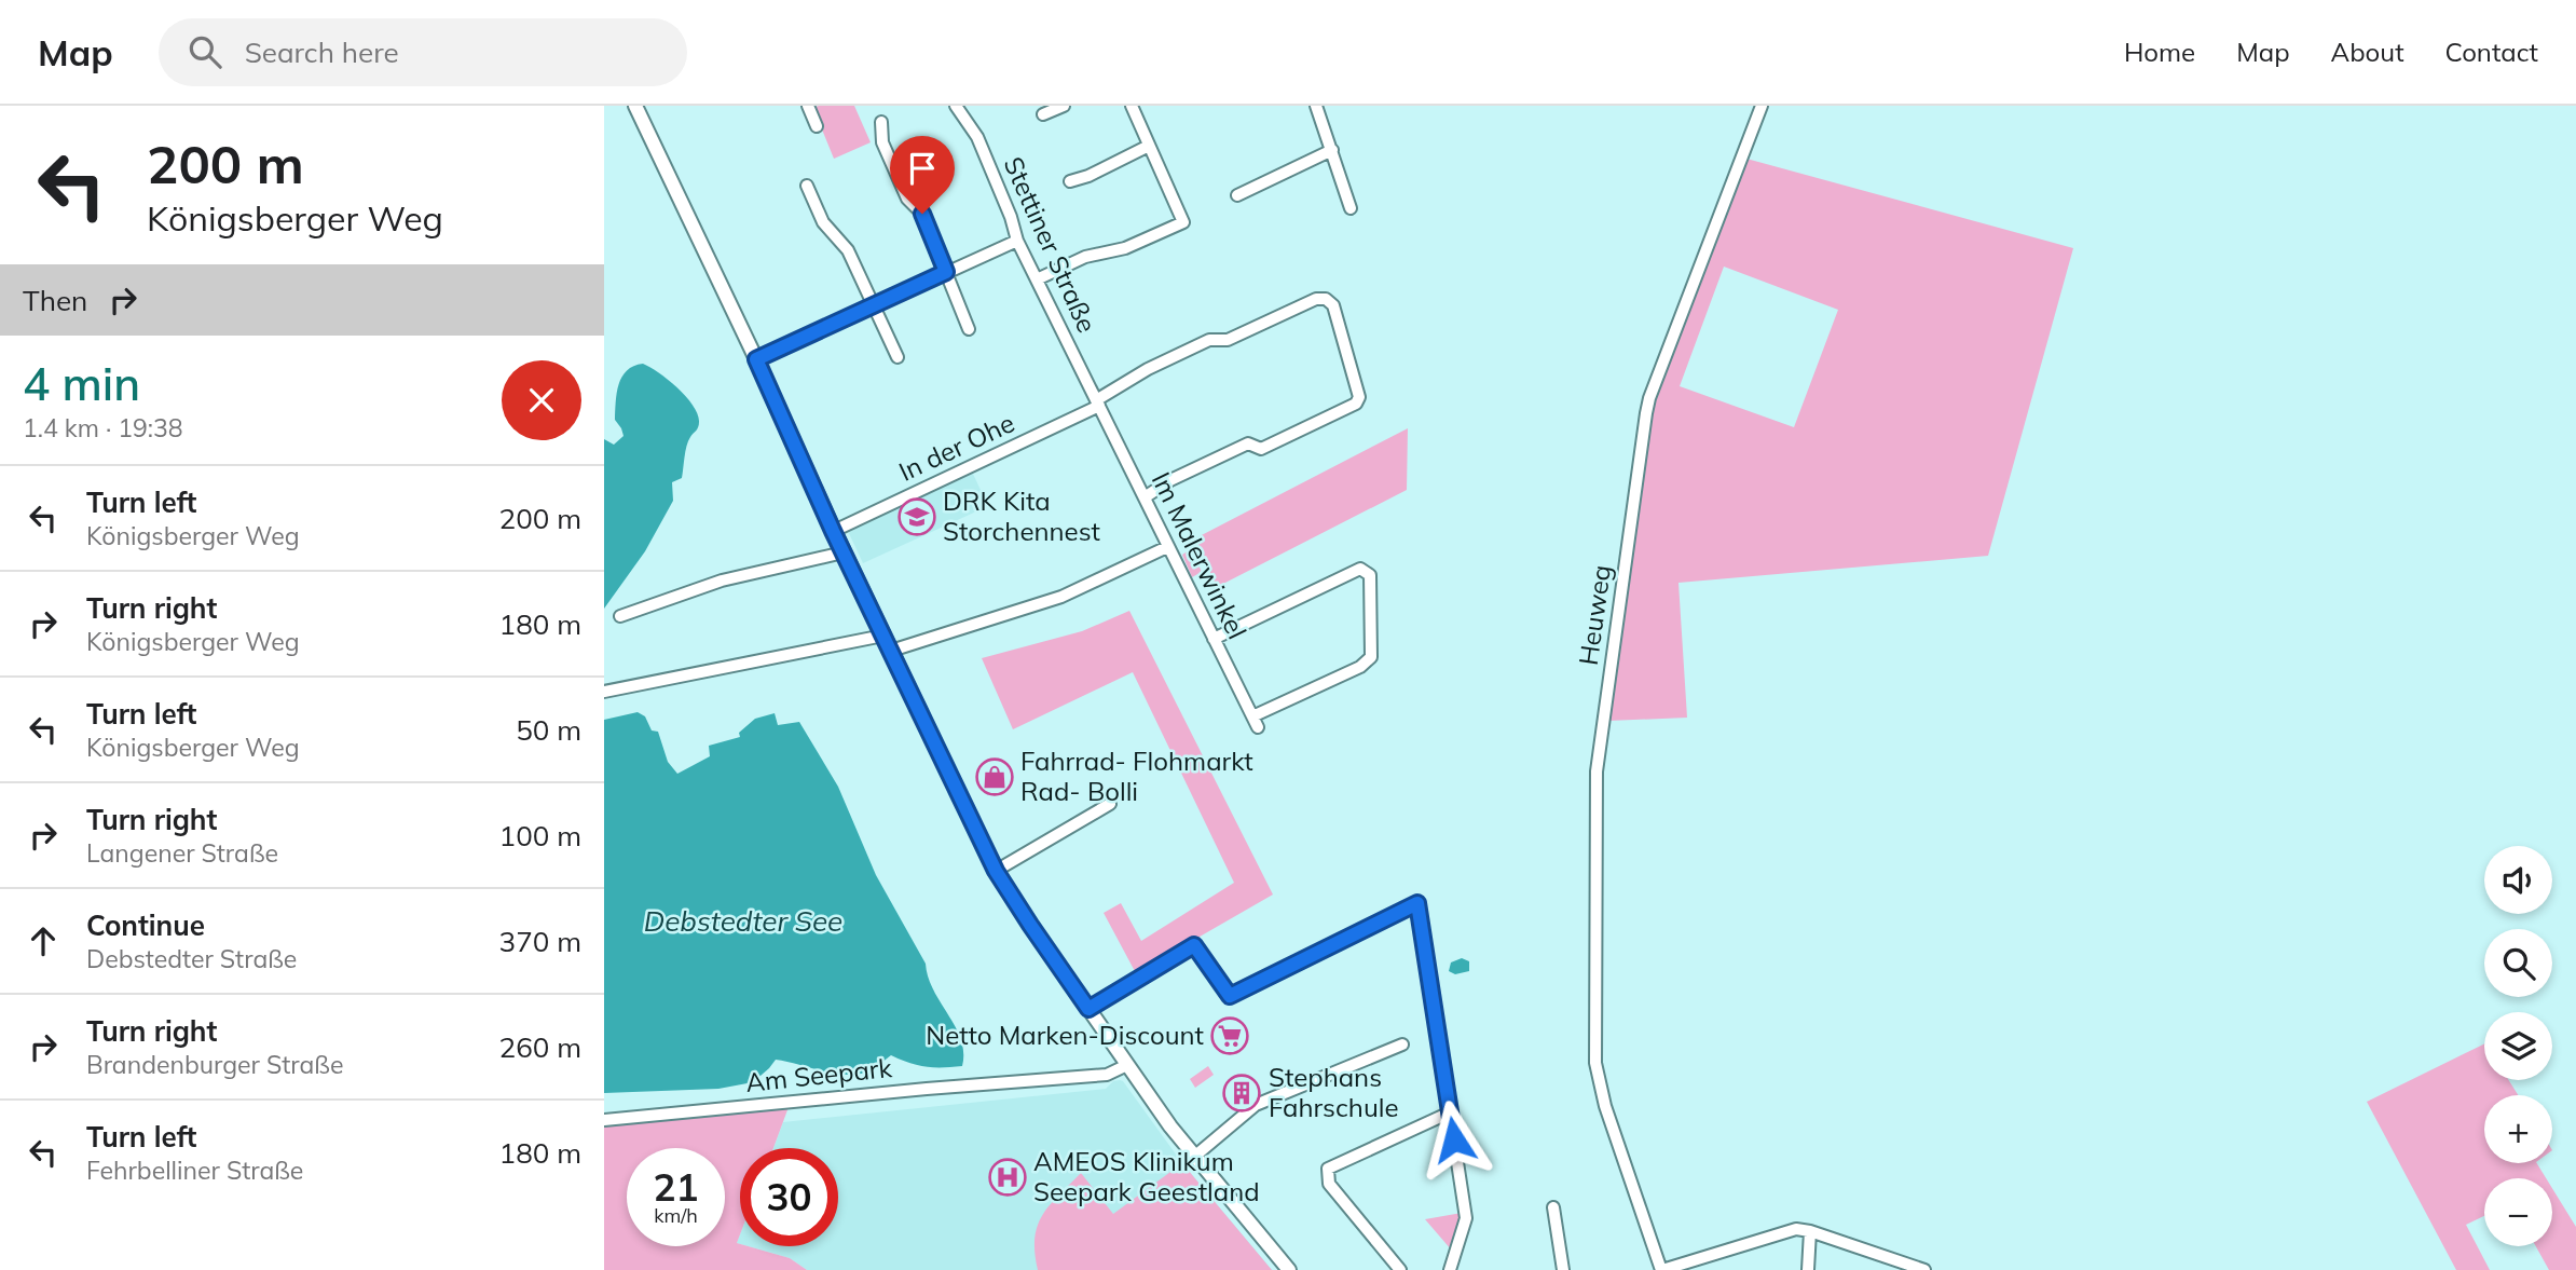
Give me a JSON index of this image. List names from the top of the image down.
{
  "streets": {
    "street": [
      "Stettiner Straße",
      "In der Ohe",
      "Im Malerwinkel",
      "Heuweg",
      "Am Seepark"
    ]
  },
  "crossings": [
    ["Stettiner Straße", "In der Ohe"],
    ["Stettiner Straße", "Im Malerwinkel"],
    ["In der Ohe", "Im Malerwinkel"]
  ],
  "water": ["Debstedter See"],
  "places": {
    "school or university": ["DRK Kita Storchennest"],
    "shop": ["Fahrrad- Flohmarkt Rad- Bolli"],
    "supermarket": ["Netto Marken-Discount"],
    "building": ["Stephans Fahrschule"],
    "hospital": ["AMEOS Klinikum Seepark Geestland"]
  },
  "page": {
    "header": "Map",
    "search": "Search here",
    "nav": [
      "Home",
      "Map",
      "About",
      "Contact"
    ],
    "turn": ["200 m", "Königsberger Weg"],
    "then": "Then",
    "heading": ["4 min", "1.4 km · 19:38"],
    "list": [
      {
        "name": "Turn left",
        "note": "Königsberger Weg",
        "value": "200 m"
      },
      {
        "name": "Turn right",
        "note": "Königsberger Weg",
        "value": "180 m"
      },
      {
        "name": "Turn left",
        "note": "Königsberger Weg",
        "value": "50 m"
      },
      {
        "name": "Turn right",
        "note": "Langener Straße",
        "value": "100 m"
      },
      {
        "name": "Continue",
        "note": "Debstedter Straße",
        "value": "370 m"
      },
      {
        "name": "Turn right",
        "note": "Brandenburger Straße",
        "value": "260 m"
      },
      {
        "name": "Turn left",
        "note": "Fehrbelliner Straße",
        "value": "180 m"
      }
    ],
    "map_buttons": ["+", "−"],
    "speed": "21 km/h",
    "limit": "30"
  }
}
